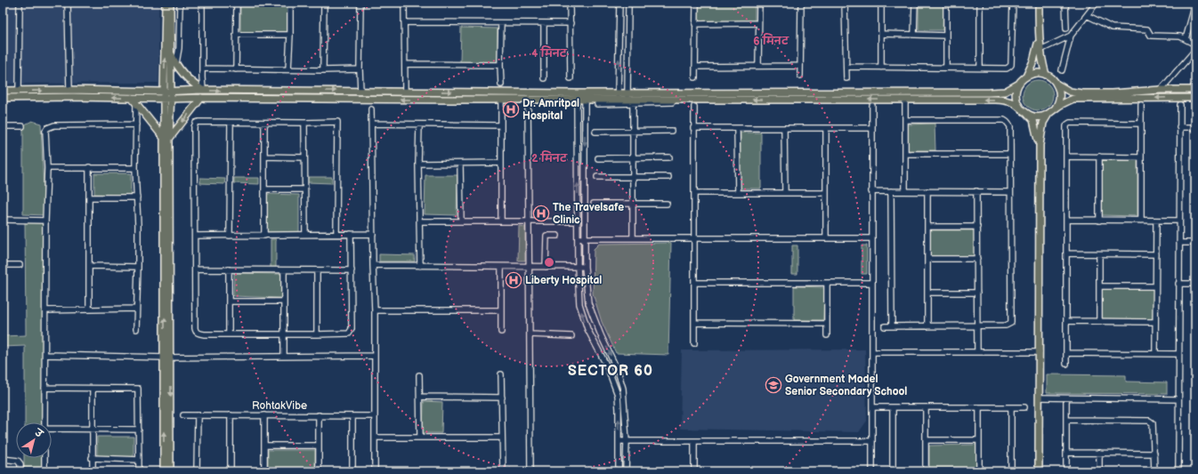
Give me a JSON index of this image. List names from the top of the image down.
{
  "streets": {
    "street": ["RohtakVibe"]
  },
  "districts": ["SECTOR 60"],
  "places": {
    "hospital": ["Dr. Amritpal Hospital", "The Travelsafe Clinic", "Liberty Hospital"],
    "school or university": ["Government Model Senior Secondary School"]
  },
  "north": "top right",
  "rings": ["6 मिनट", "4 मिनट", "2 मिनट"]
}
